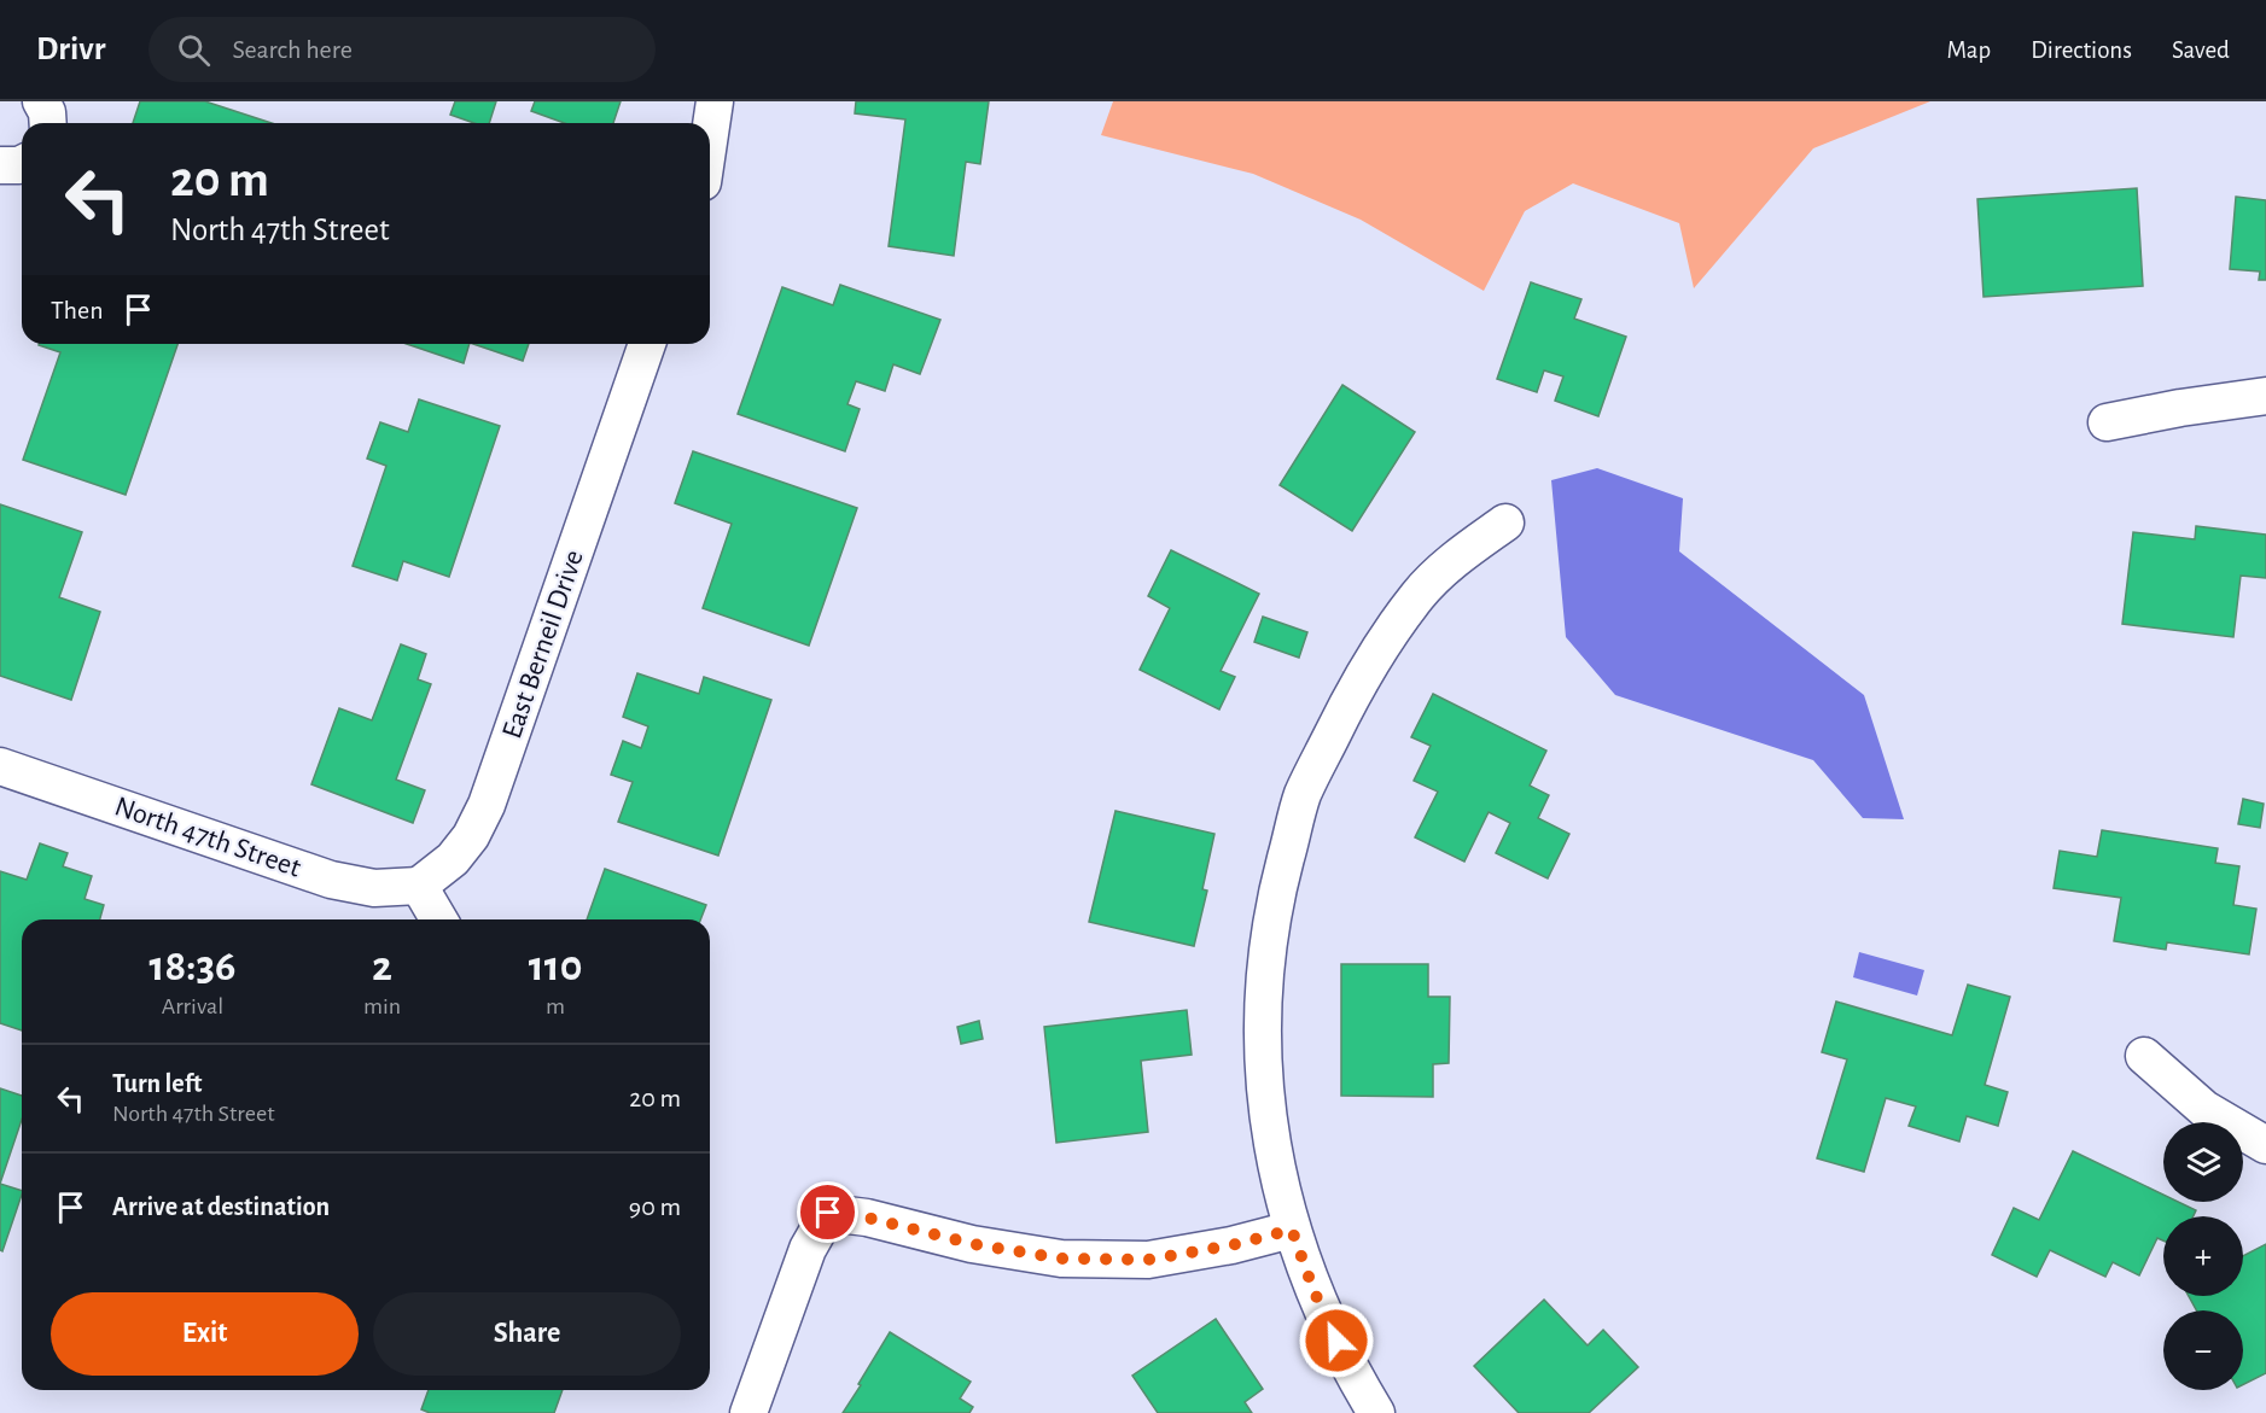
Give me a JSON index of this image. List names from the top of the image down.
{
  "streets": {
    "street": ["East Berneil Drive", "North 47th Street"]
  },
  "crossings": [
    ["East Berneil Drive", "North 47th Street"]
  ],
  "page": {
    "header": "Drivr",
    "search": "Search here",
    "nav": ["Map", "Directions", "Saved"],
    "turn": ["20 m", "North 47th Street"],
    "then": "Then",
    "eta": [
      "18:36",
      "Arrival",
      "2",
      "min",
      "110",
      "m"
    ],
    "list": [
      {
        "name": "Turn left",
        "note": "North 47th Street",
        "value": "20 m"
      },
      {
        "name": "Arrive at destination",
        "value": "90 m"
      }
    ],
    "map_buttons": ["+", "−"],
    "buttons": ["Exit", "Share"]
  }
}
